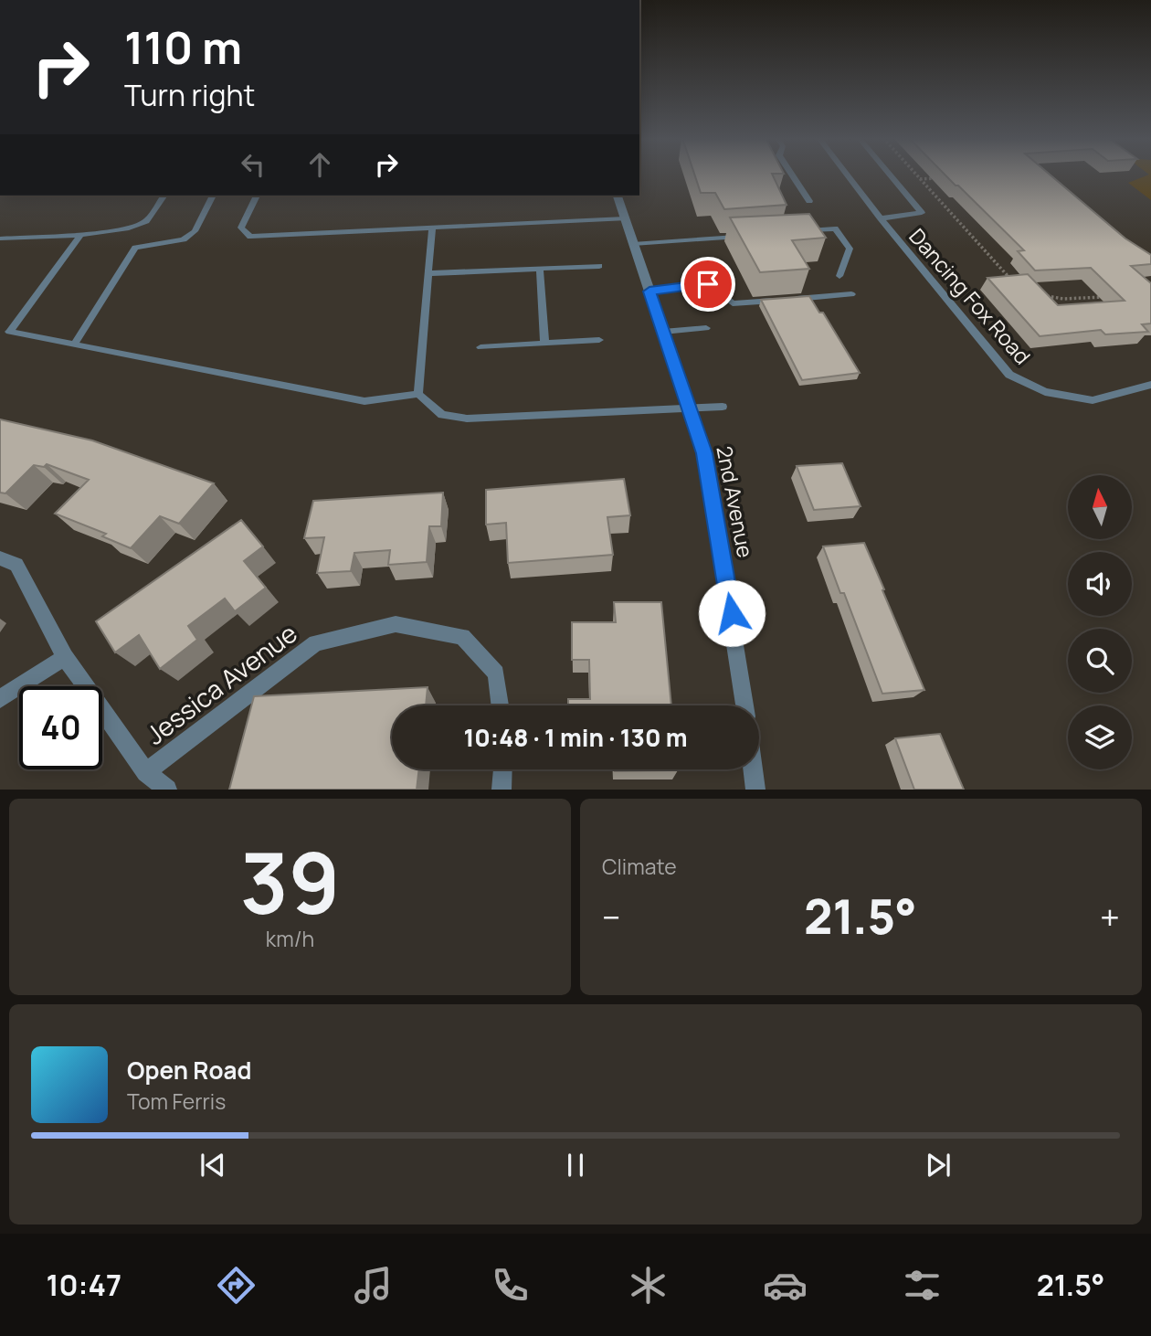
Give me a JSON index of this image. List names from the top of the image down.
{
  "streets": {
    "street": ["2nd Avenue", "Jessica Avenue"],
    "lane": ["Dancing Fox Road"]
  },
  "north": "top",
  "page": {
    "turn": ["110 m", "Turn right"],
    "limit": "40",
    "trip": "10:48 · 1 min · 130 m",
    "tile": [
      ["39", "km/h"],
      "Climate"
    ],
    "heat": ["−", "21.5°", "+"],
    "song": ["Open Road", "Tom Ferris"],
    "tabs": ["10:47", "21.5°"]
  }
}
